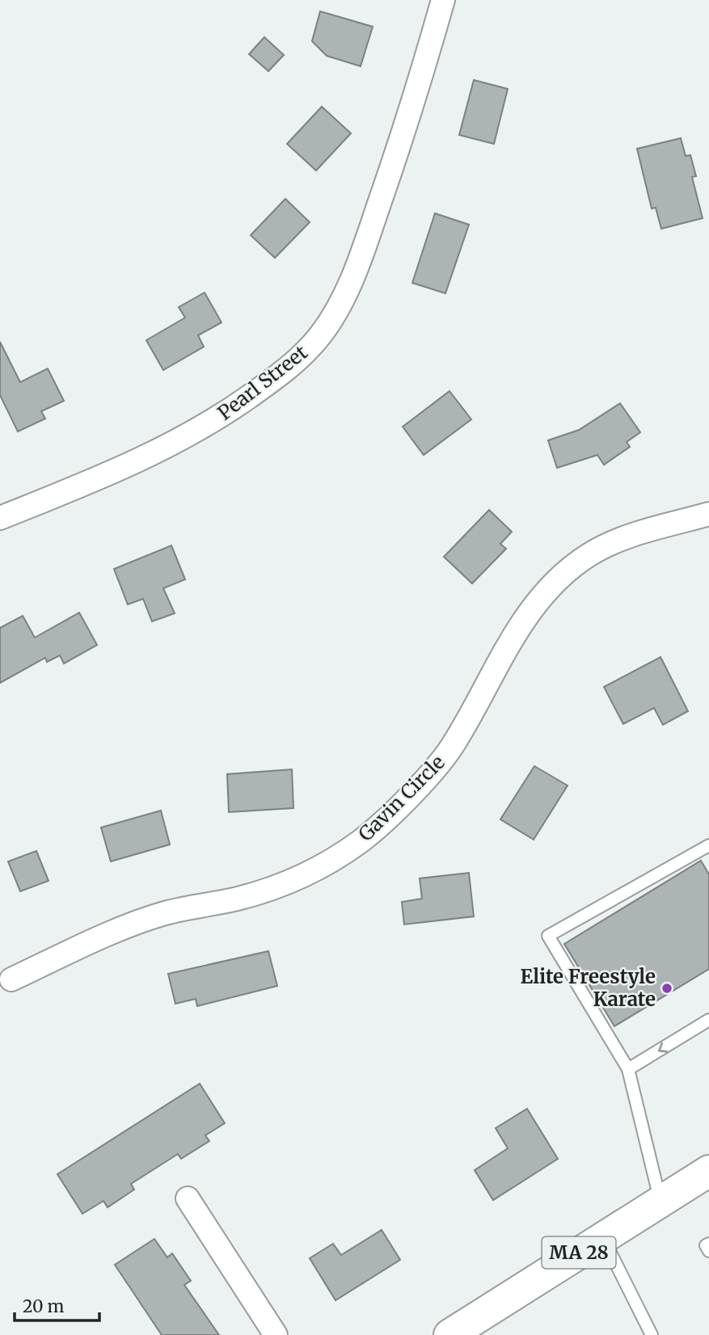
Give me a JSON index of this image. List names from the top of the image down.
{
  "streets": {
    "main road": ["MA 28"],
    "street": ["Pearl Street", "Gavin Circle"]
  },
  "places": ["Elite Freestyle Karate"],
  "scale_bar": "20 m"
}
